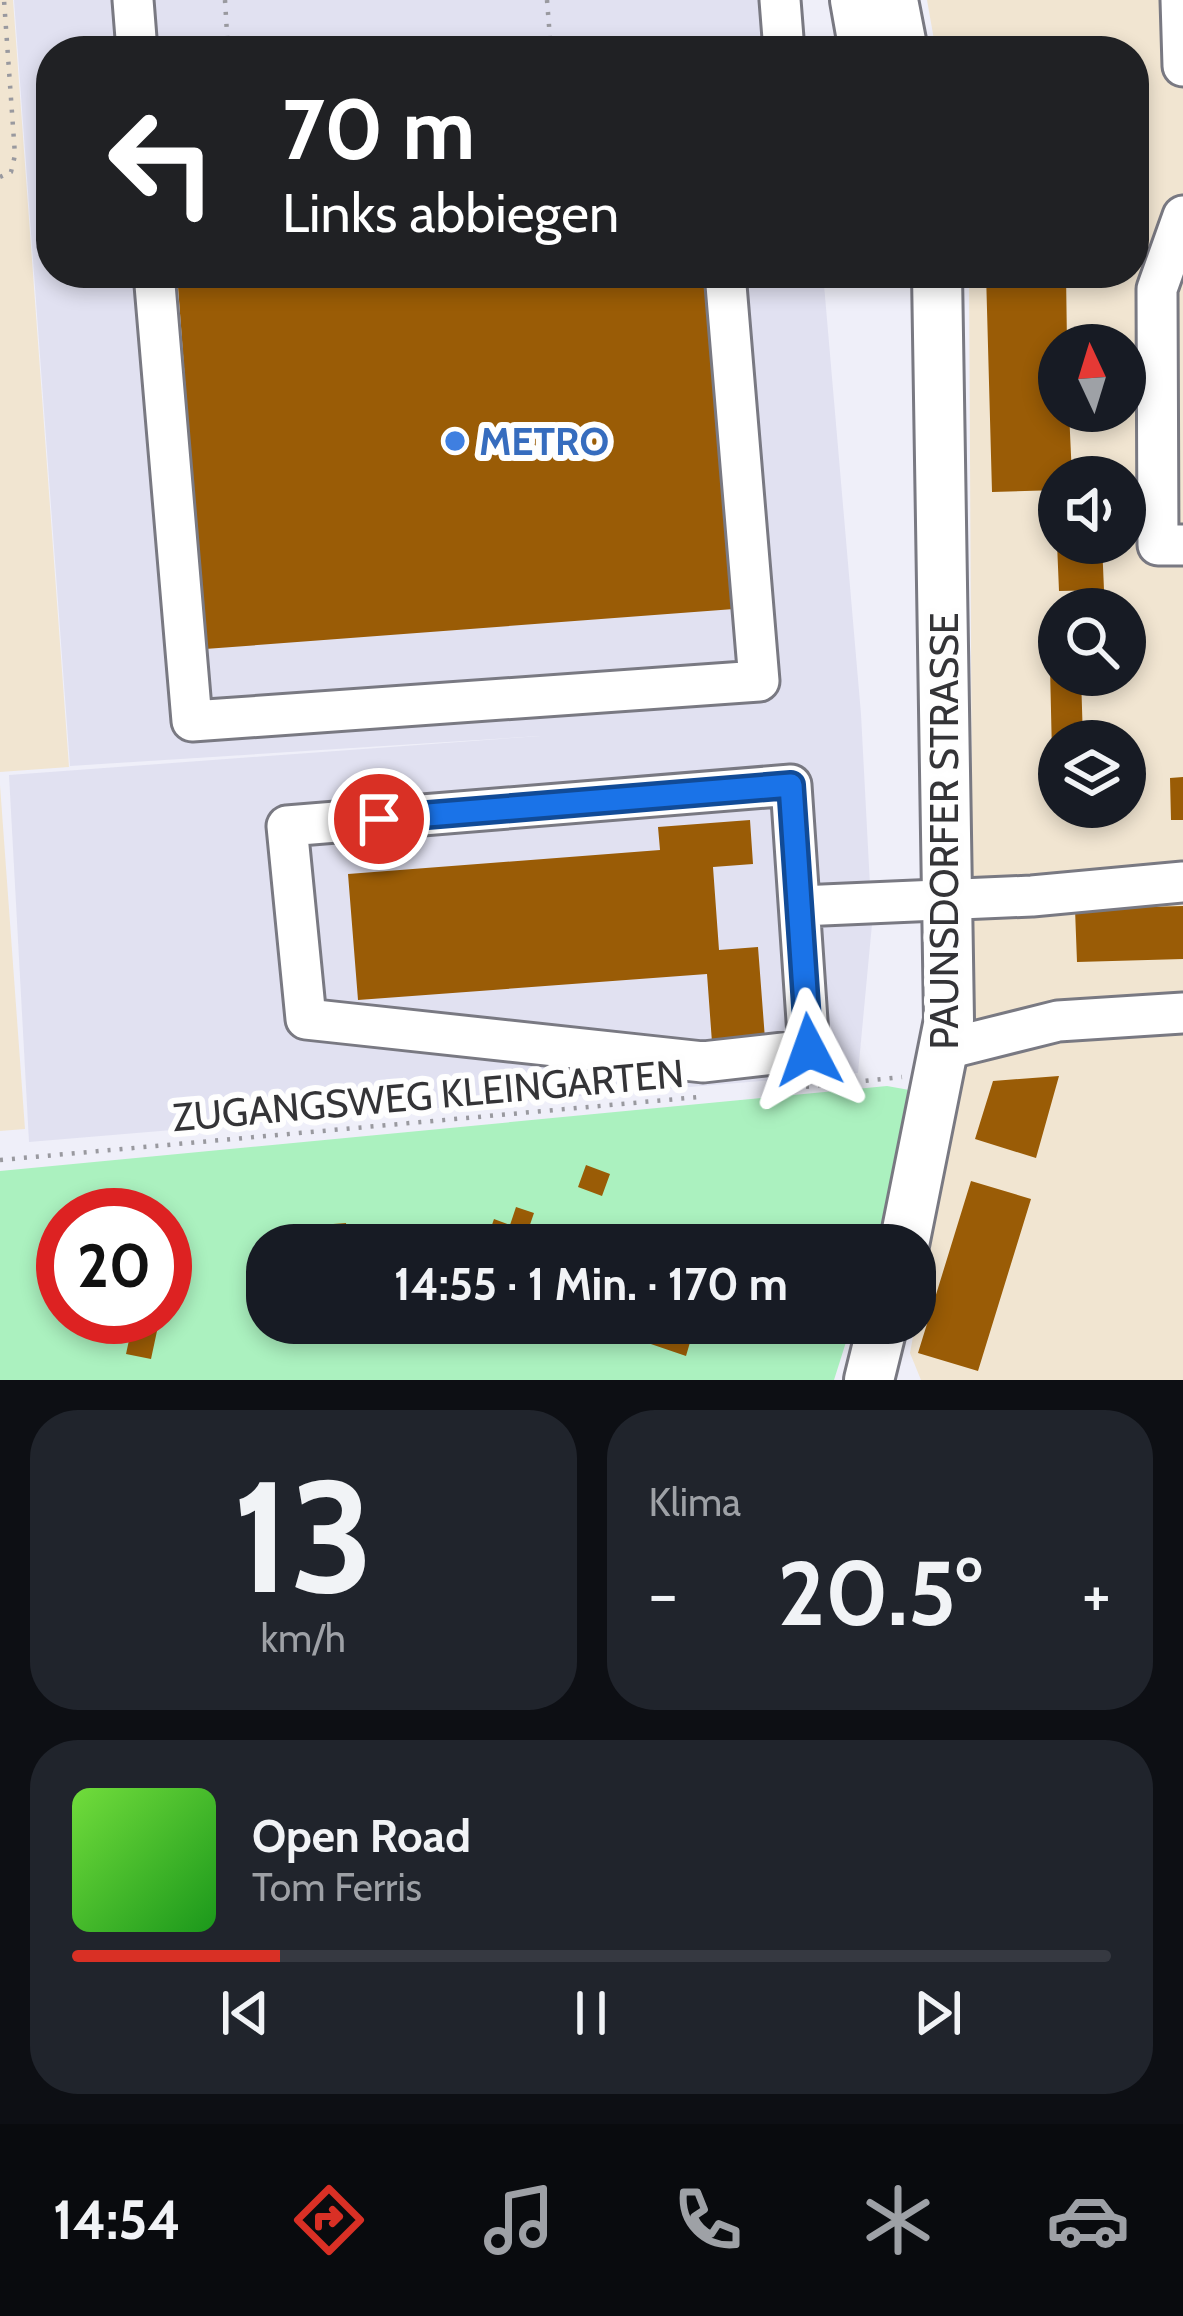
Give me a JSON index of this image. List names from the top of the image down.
{
  "streets": {
    "main road": ["PAUNSDORFER STRASSE"],
    "path": ["ZUGANGSWEG KLEINGARTEN"]
  },
  "places": ["METRO"],
  "north": "top",
  "page": {
    "turn": ["70 m", "Links abbiegen"],
    "limit": "20",
    "trip": "14:55 · 1 Min. · 170 m",
    "tile": [
      ["13", "km/h"],
      "Klima"
    ],
    "heat": ["−", "20.5°", "+"],
    "song": ["Open Road", "Tom Ferris"],
    "tabs": "14:54"
  }
}
